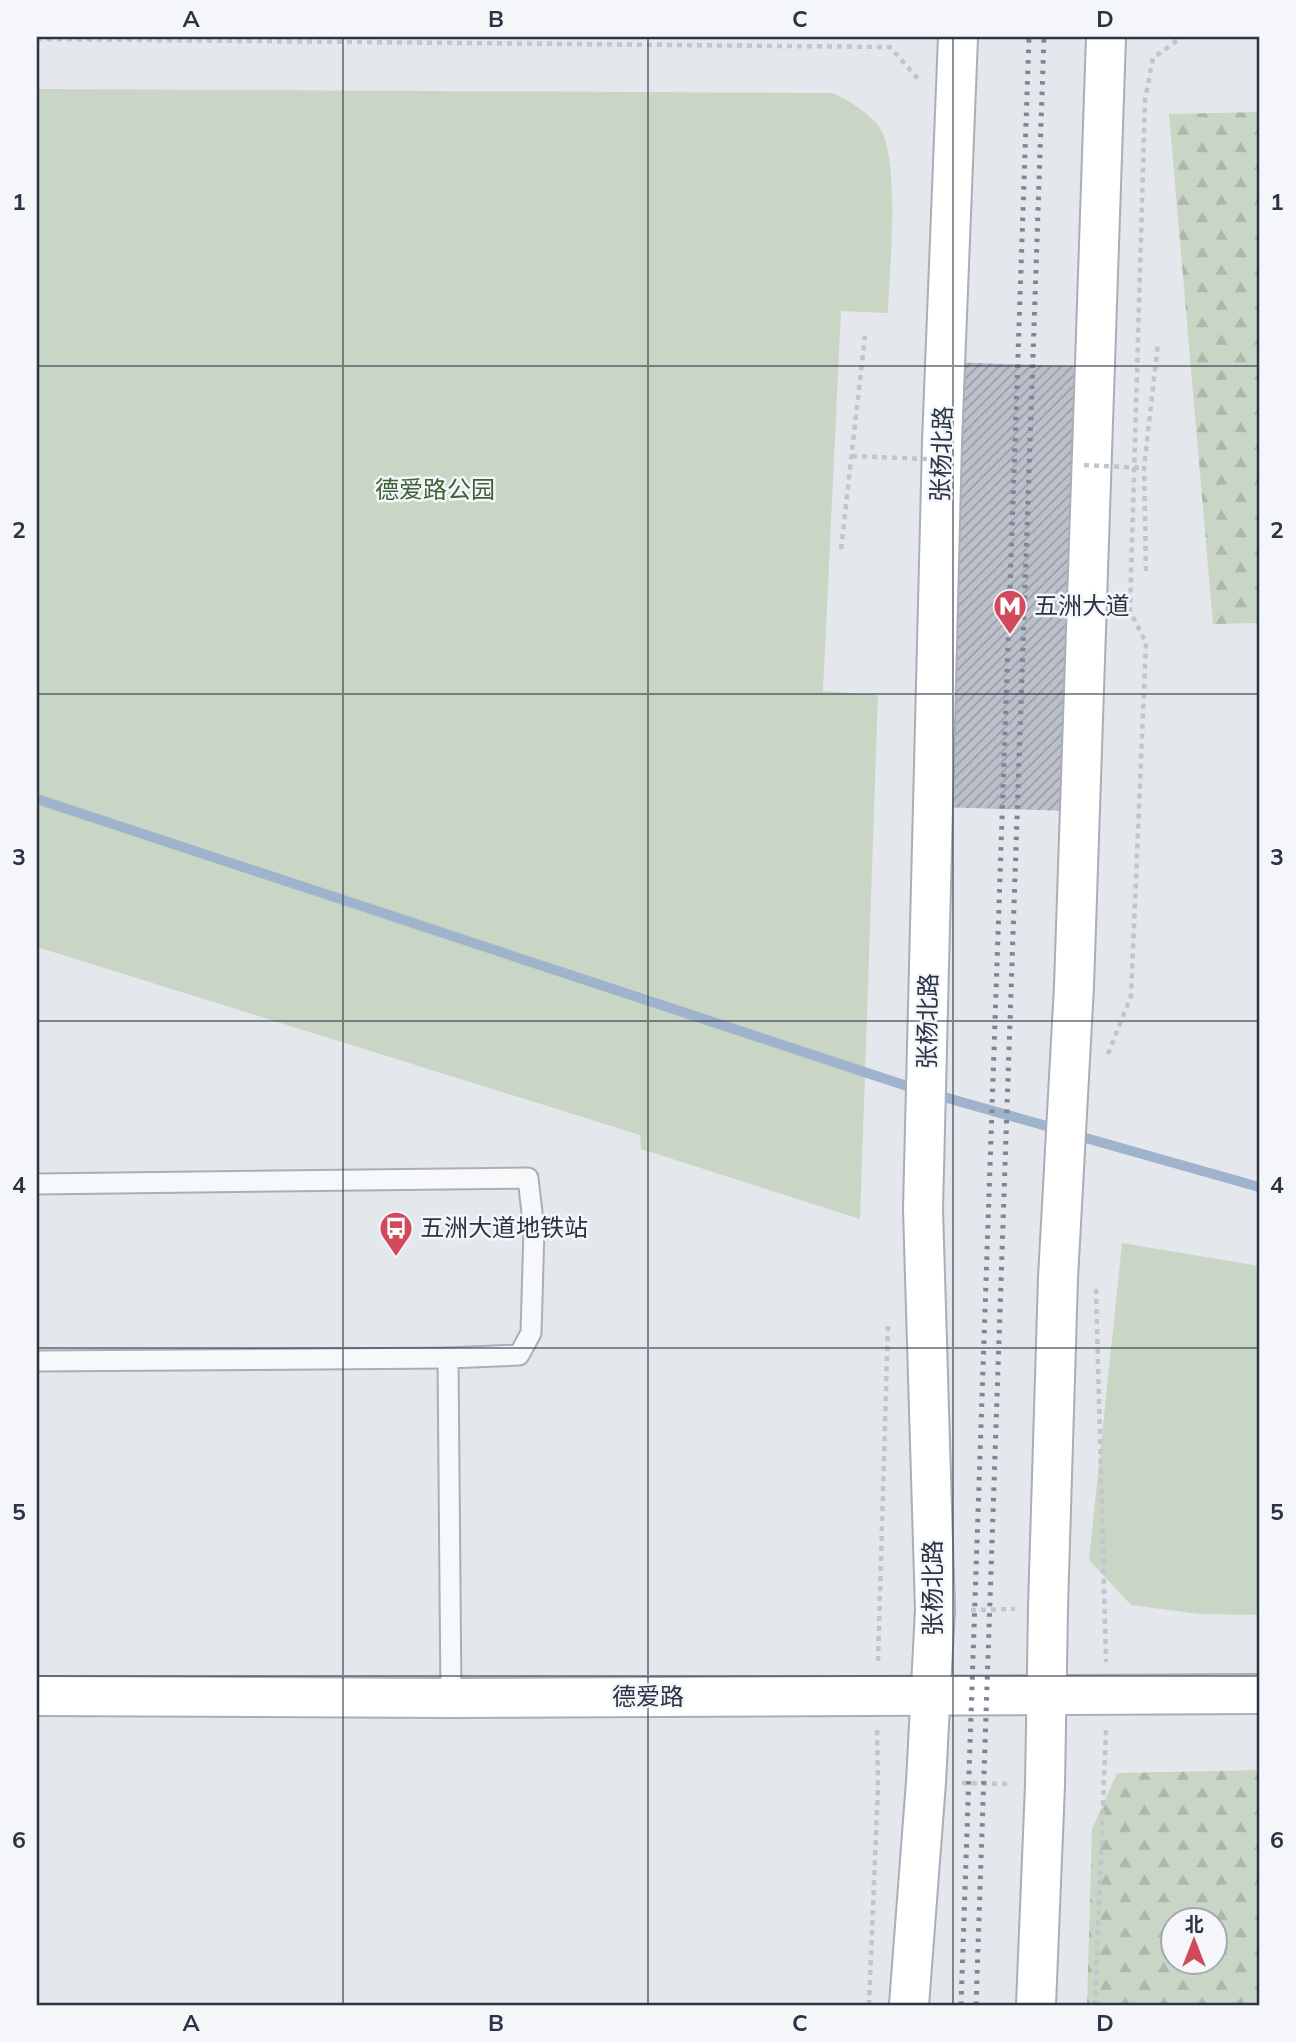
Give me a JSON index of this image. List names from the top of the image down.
{
  "streets": {
    "main road": ["张杨北路", "德爱路"]
  },
  "crossings": [
    ["张杨北路", "德爱路"]
  ],
  "parks": ["德爱路公园"],
  "places": {
    "metro station": ["五洲大道"],
    "bus stop": ["五洲大道地铁站"]
  },
  "north": "top",
  "grid": {
    "columns": [
      "A",
      "B",
      "C",
      "D"
    ],
    "rows": [
      "1",
      "2",
      "3",
      "4",
      "5",
      "6"
    ]
  }
}
